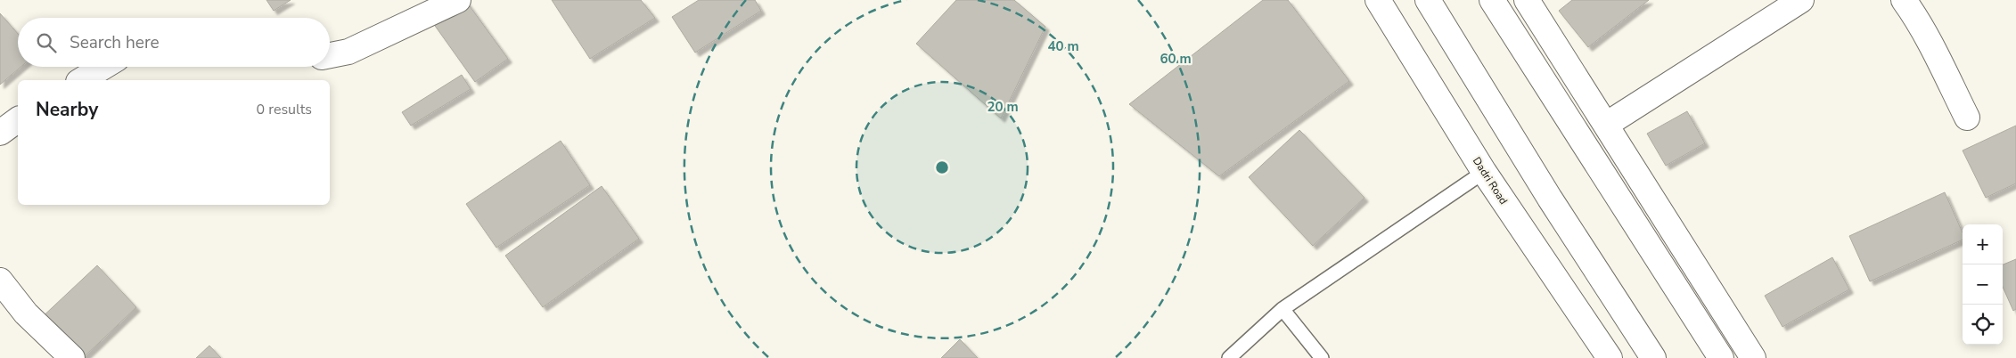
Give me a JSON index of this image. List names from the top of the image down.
{
  "streets": {
    "street": ["Dadri Road"]
  },
  "page": {
    "search": "Search here",
    "heading": ["Nearby", "0 results"],
    "map_buttons": ["+", "−"]
  },
  "rings": ["40 m", "60 m", "20 m"]
}
